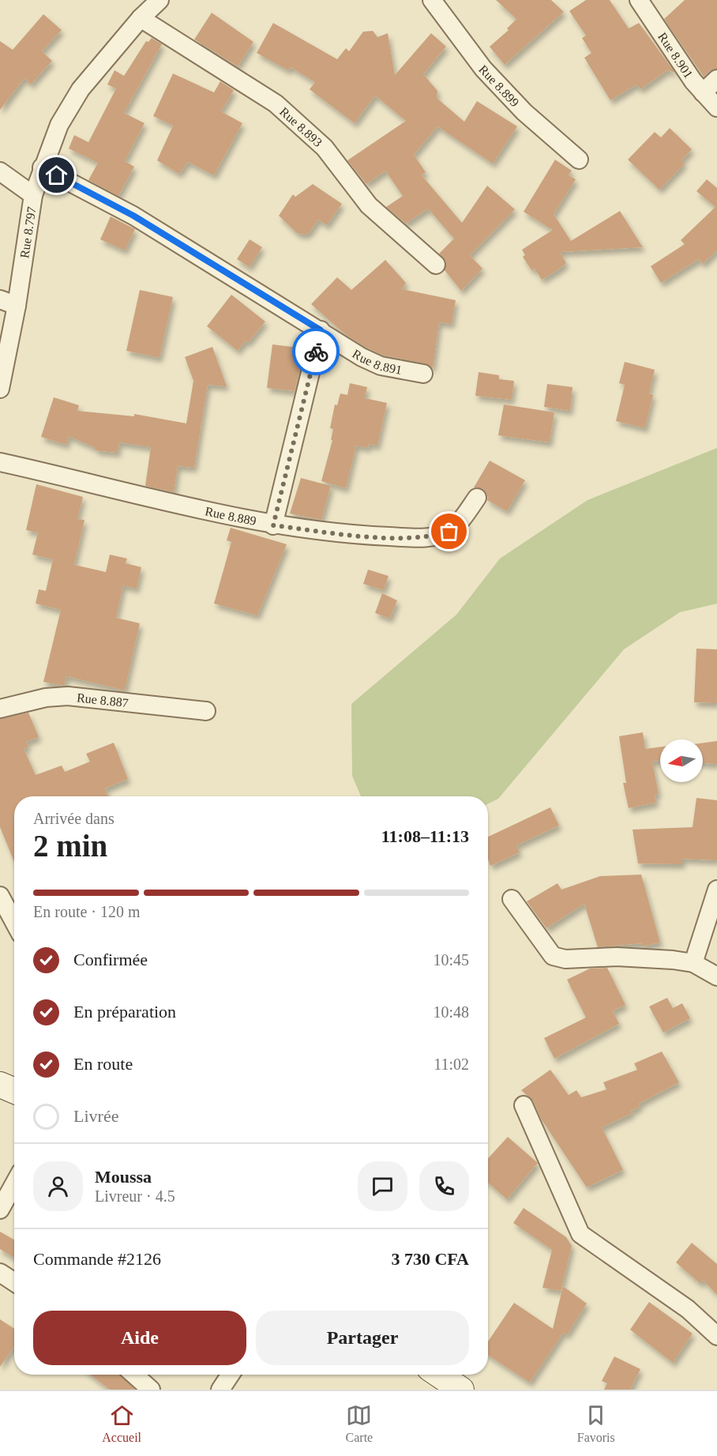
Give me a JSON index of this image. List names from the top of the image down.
{
  "streets": {
    "street": [
      "Rue 8.901",
      "Rue 8.899",
      "Rue 8.893",
      "Rue 8.797",
      "Rue 8.891",
      "Rue 8.889",
      "Rue 8.887"
    ]
  },
  "crossings": [
    ["Rue 8.893", "Rue 8.797"],
    ["Rue 8.797", "Rue 8.891"]
  ],
  "north": "left",
  "page": {
    "heading": ["2 min", "Arrivée dans", "11:08–11:13"],
    "panel": [
      "Moussa",
      "Livreur · 4.5",
      "Commande #2126",
      "3 730 CFA"
    ],
    "bar": "En route · 120 m",
    "list": [
      ["Confirmée", "10:45"],
      ["En préparation", "10:48"],
      ["En route", "11:02"],
      "Livrée"
    ],
    "buttons": ["Aide", "Partager"],
    "tabs": ["Accueil", "Carte", "Favoris"]
  }
}
